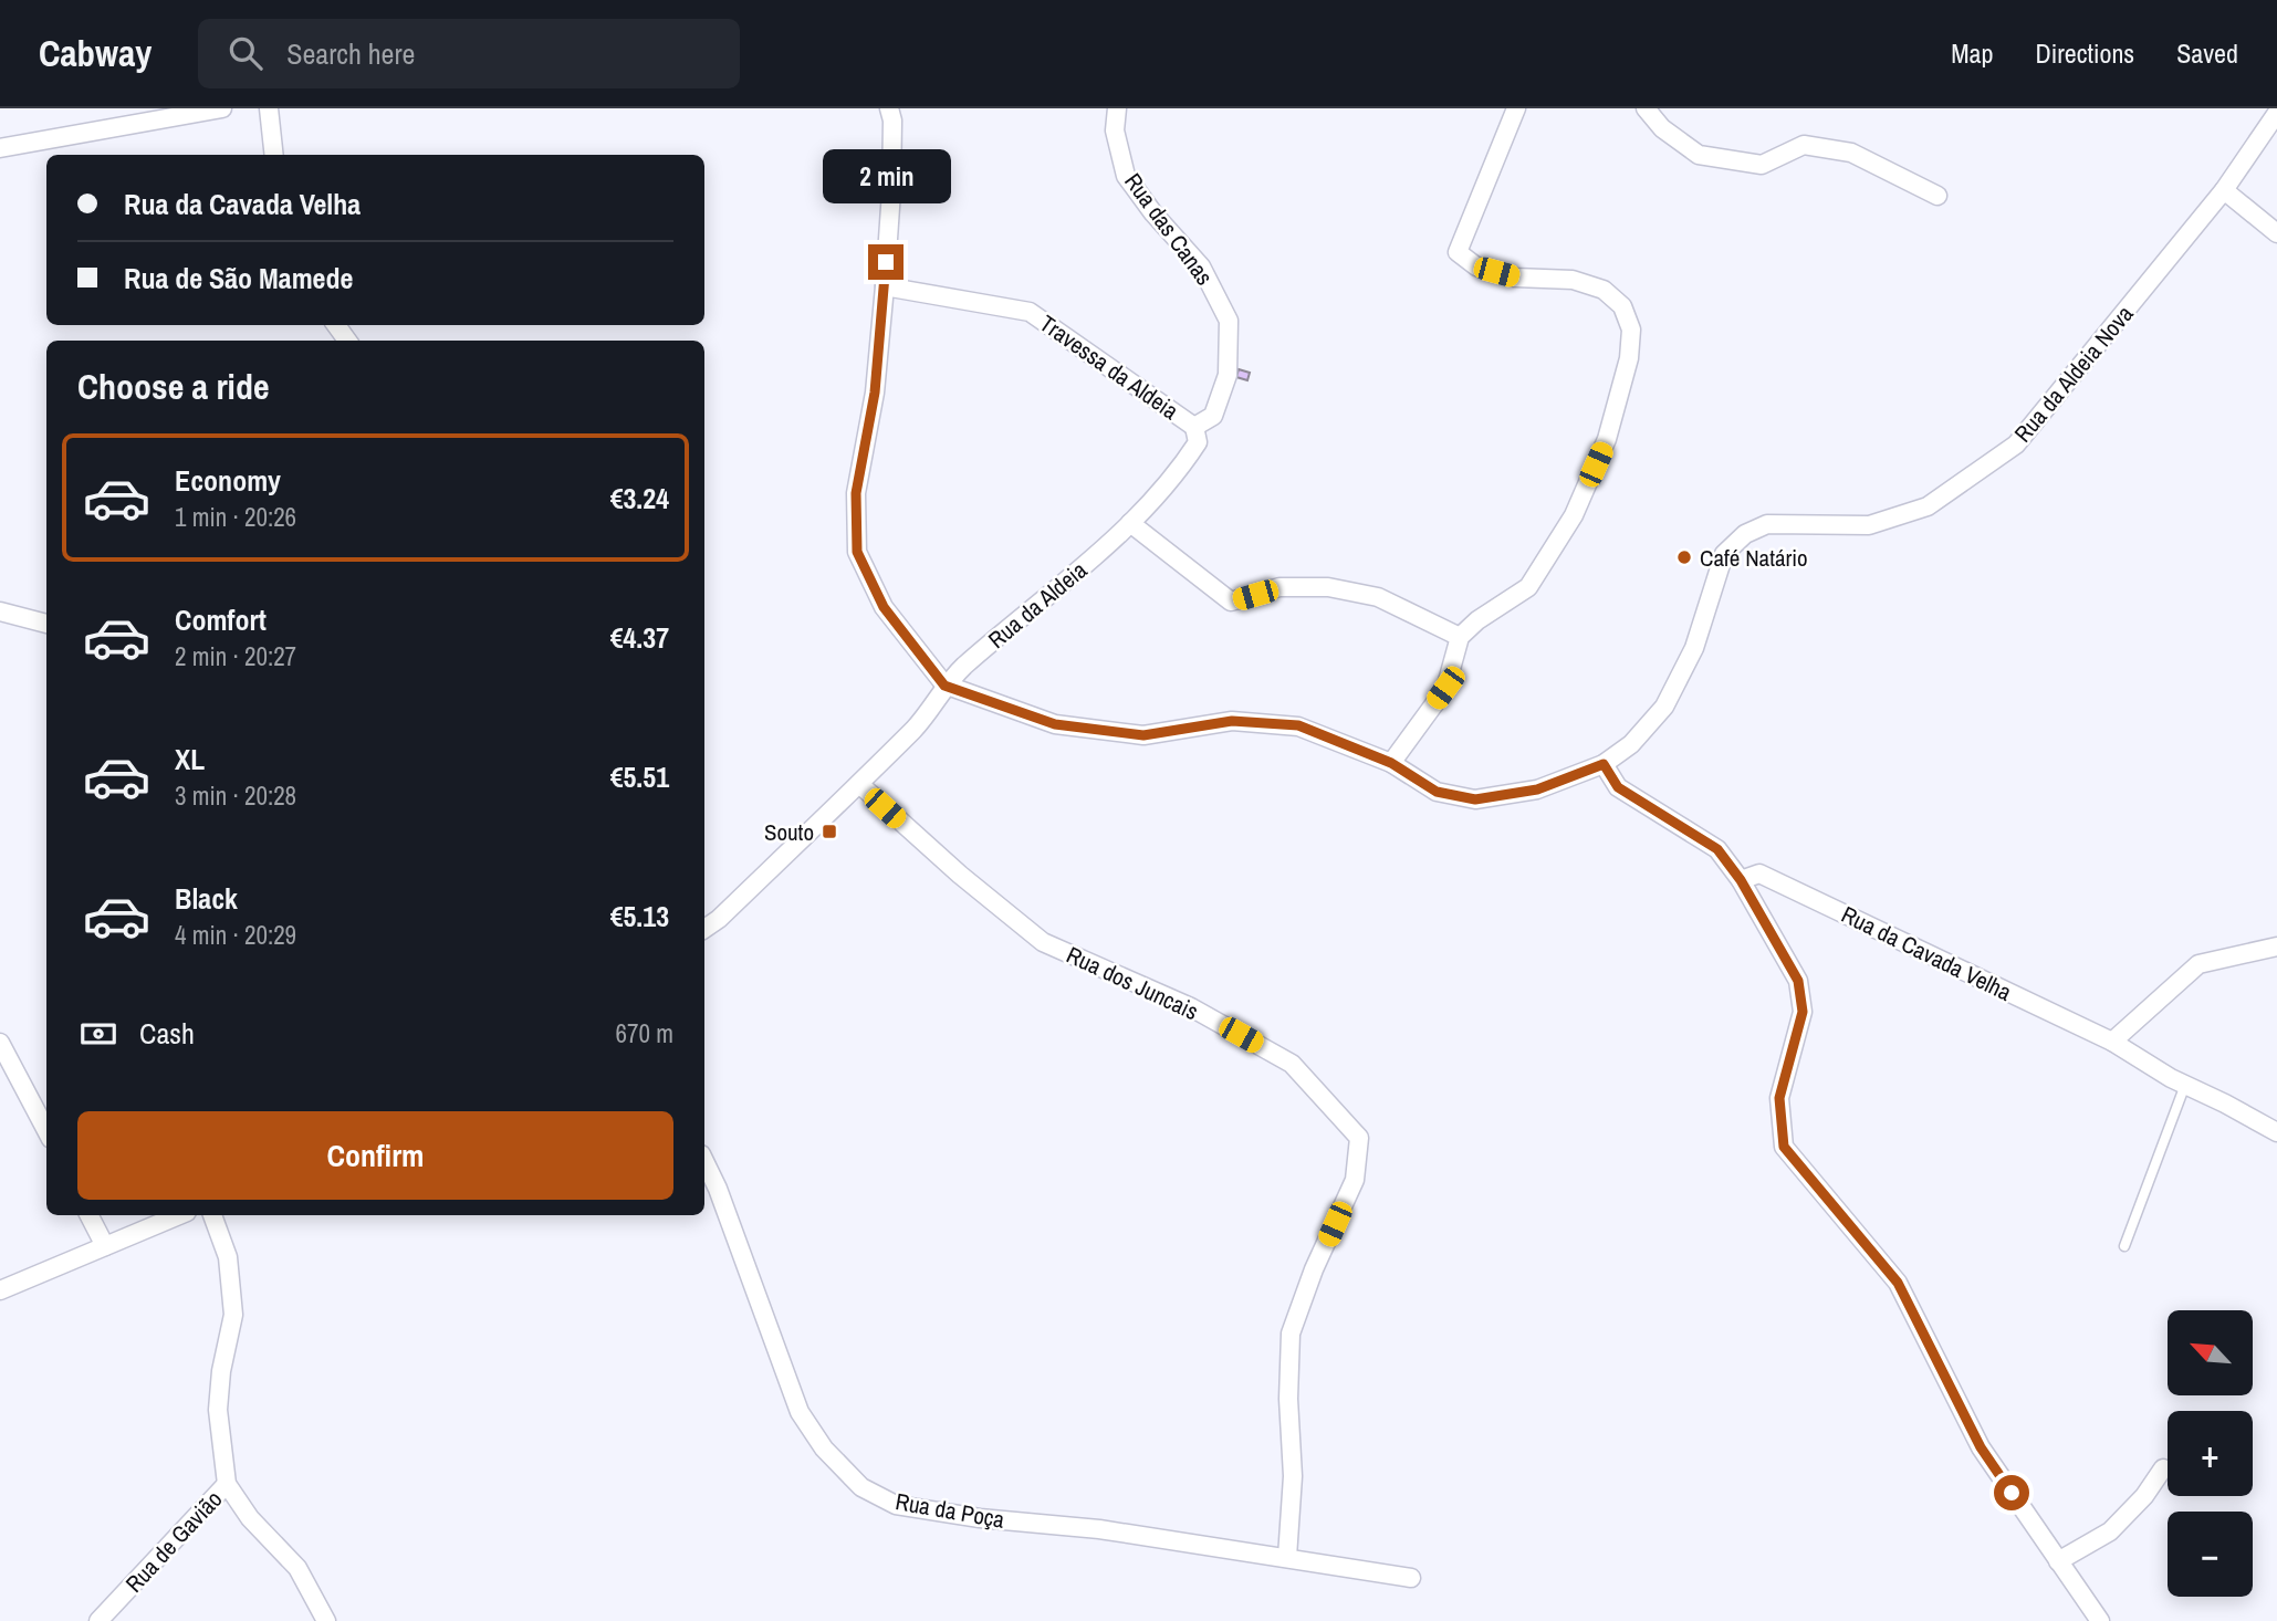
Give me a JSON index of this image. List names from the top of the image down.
{
  "streets": {
    "street": [
      "Rua das Canas",
      "Travessa da Aldeia",
      "Rua da Aldeia Nova",
      "Rua da Aldeia",
      "Rua da Cavada Velha",
      "Rua dos Juncais",
      "Rua da Poça",
      "Rua de Gavião"
    ]
  },
  "crossings": [
    ["Rua das Canas", "Travessa da Aldeia"],
    ["Rua das Canas", "Rua da Aldeia"],
    ["Travessa da Aldeia", "Rua da Aldeia"],
    ["Rua da Aldeia Nova", "Rua da Aldeia"],
    ["Rua da Aldeia", "Rua dos Juncais"],
    ["Rua dos Juncais", "Rua da Poça"]
  ],
  "places": {
    "other": ["Café Natário"],
    "transit": ["Souto"]
  },
  "north": "top left",
  "page": {
    "header": "Cabway",
    "search": "Search here",
    "nav": ["Map", "Directions", "Saved"],
    "bubble": "2 min",
    "banner": ["Rua da Cavada Velha", "Rua de São Mamede"],
    "heading": "Choose a ride",
    "list": [
      {
        "name": "Economy",
        "note": "1 min · 20:26",
        "value": "€3.24"
      },
      {
        "name": "Comfort",
        "note": "2 min · 20:27",
        "value": "€4.37"
      },
      {
        "name": "XL",
        "note": "3 min · 20:28",
        "value": "€5.51"
      },
      {
        "name": "Black",
        "note": "4 min · 20:29",
        "value": "€5.13"
      }
    ],
    "pay": ["Cash", "670 m"],
    "buttons": "Confirm",
    "map_buttons": ["+", "−"]
  }
}
